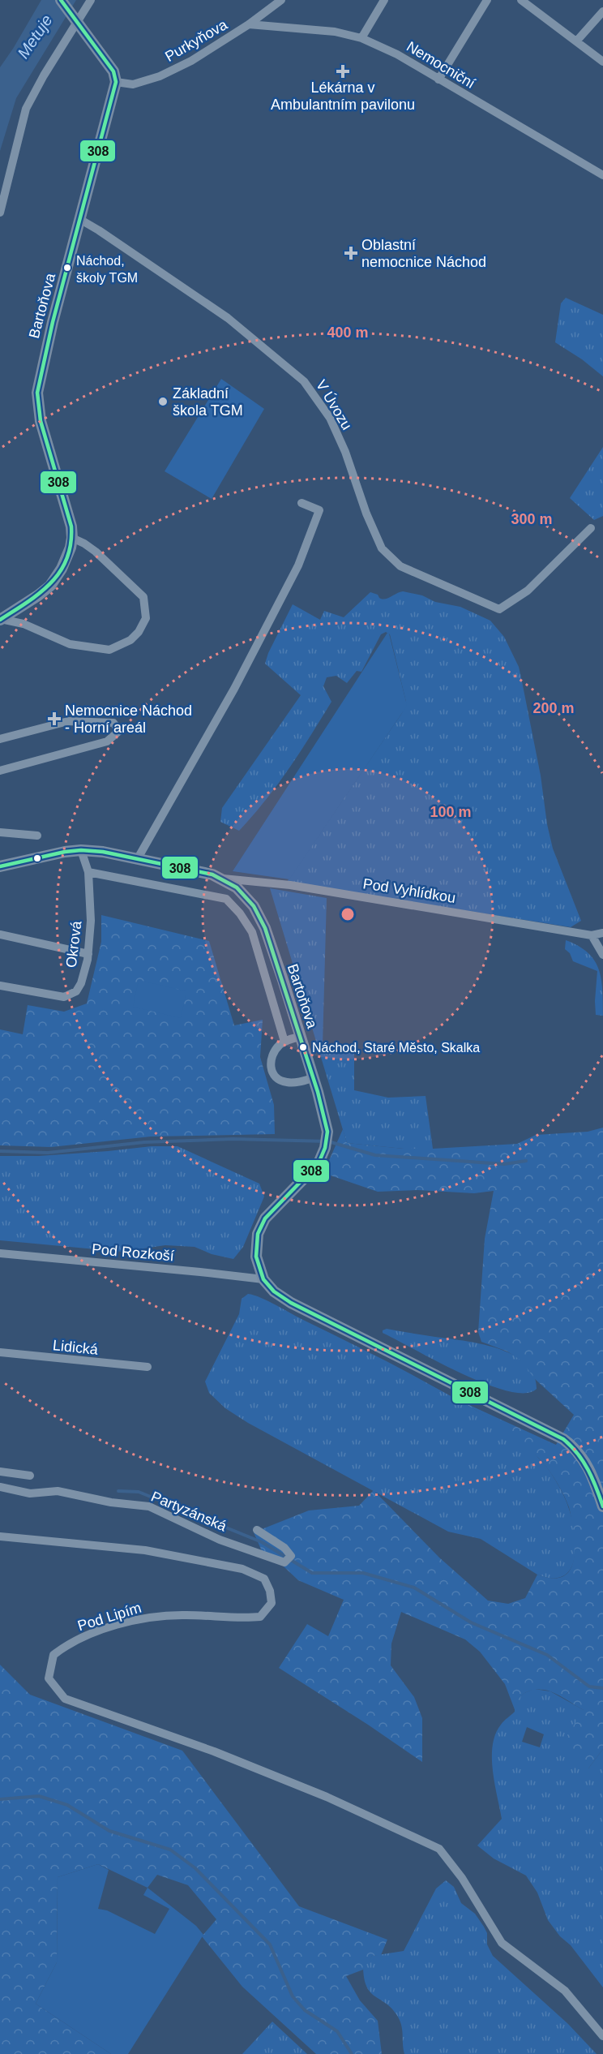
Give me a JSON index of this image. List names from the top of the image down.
{
  "streets": {
    "street": [
      "Purkyňova",
      "Nemocniční",
      "Bartoňova",
      "V Úvozu",
      "Pod Vyhlídkou",
      "Okrová",
      "Pod Rozkoší",
      "Lidická",
      "Partyzánská",
      "Pod Lipím"
    ]
  },
  "crossings": [
    ["Purkyňova", "Nemocniční"],
    ["Purkyňova", "Bartoňova"],
    ["Bartoňova", "V Úvozu"],
    ["Bartoňova", "Pod Vyhlídkou"],
    ["Bartoňova", "Okrová"],
    ["Bartoňova", "Pod Rozkoší"]
  ],
  "water": ["Metuje"],
  "places": {
    "health": ["Lékárna v Ambulantním pavilonu", "Oblastní nemocnice Náchod", "Nemocnice Náchod - Horní areál"],
    "other": ["Náchod, školy TGM", "Základní škola TGM", "Náchod, Staré Město, Skalka"]
  },
  "lines": ["transit line 308"],
  "rings": [
    "400 m",
    "300 m",
    "200 m",
    "100 m"
  ]
}
